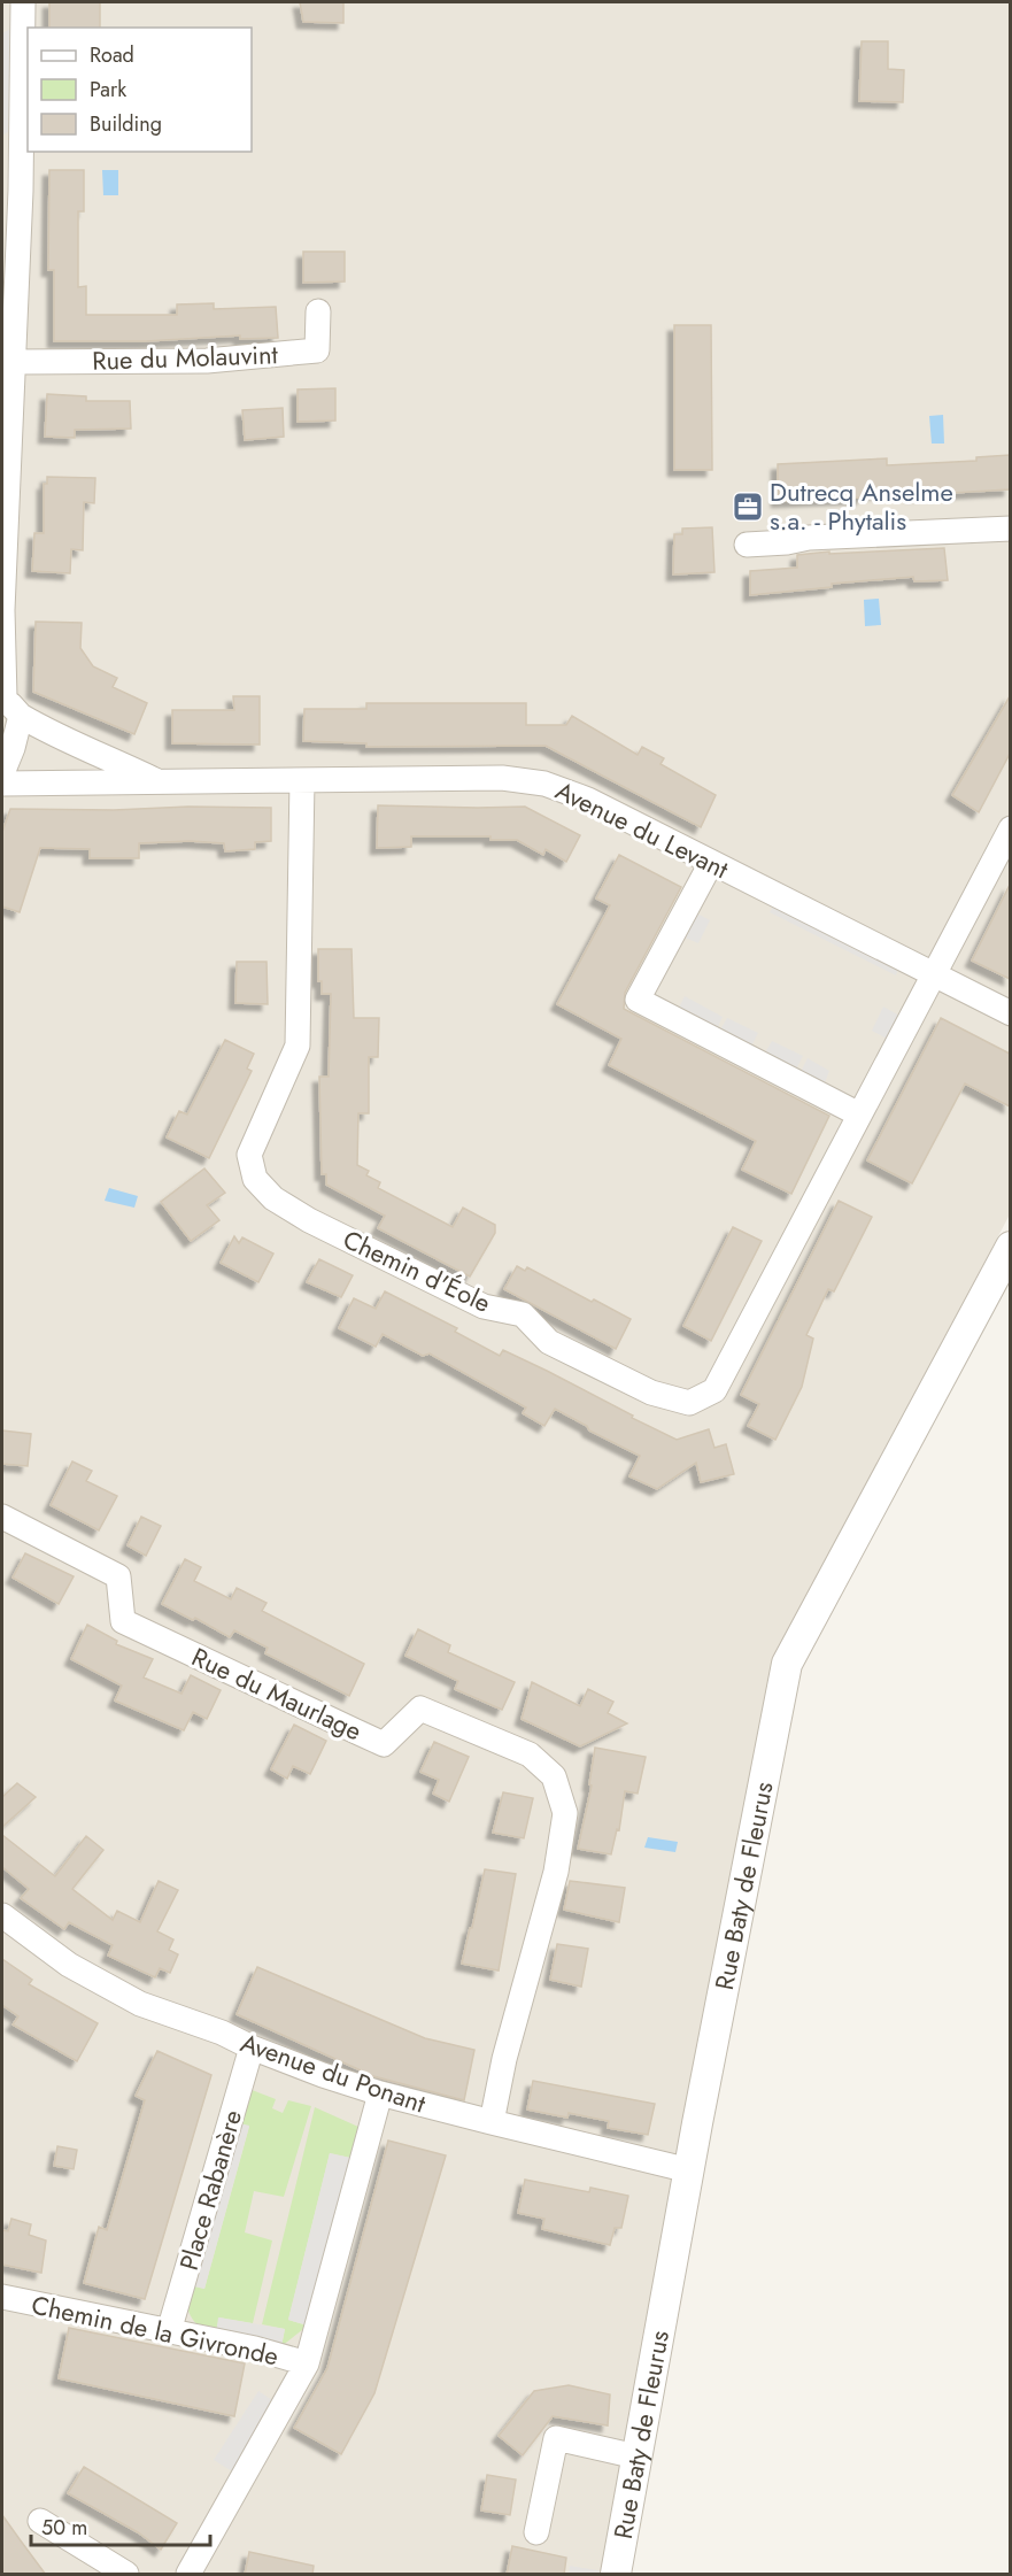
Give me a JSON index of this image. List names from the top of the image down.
{
  "streets": {
    "street": [
      "Rue du Molauvint",
      "Avenue du Levant",
      "Chemin d'Éole",
      "Rue du Maurlage",
      "Rue Baty de Fleurus",
      "Avenue du Ponant",
      "Place Rabanère",
      "Chemin de la Givronde"
    ]
  },
  "crossings": [
    ["Avenue du Levant", "Chemin d'Éole"],
    ["Rue du Maurlage", "Avenue du Ponant"],
    ["Rue Baty de Fleurus", "Avenue du Ponant"],
    ["Avenue du Ponant", "Place Rabanère"],
    ["Place Rabanère", "Chemin de la Givronde"]
  ],
  "places": {
    "office": ["Dutrecq Anselme s.a. - Phytalis"]
  },
  "legend": ["Road", "Park", "Building"],
  "scale_bar": "50 m"
}
